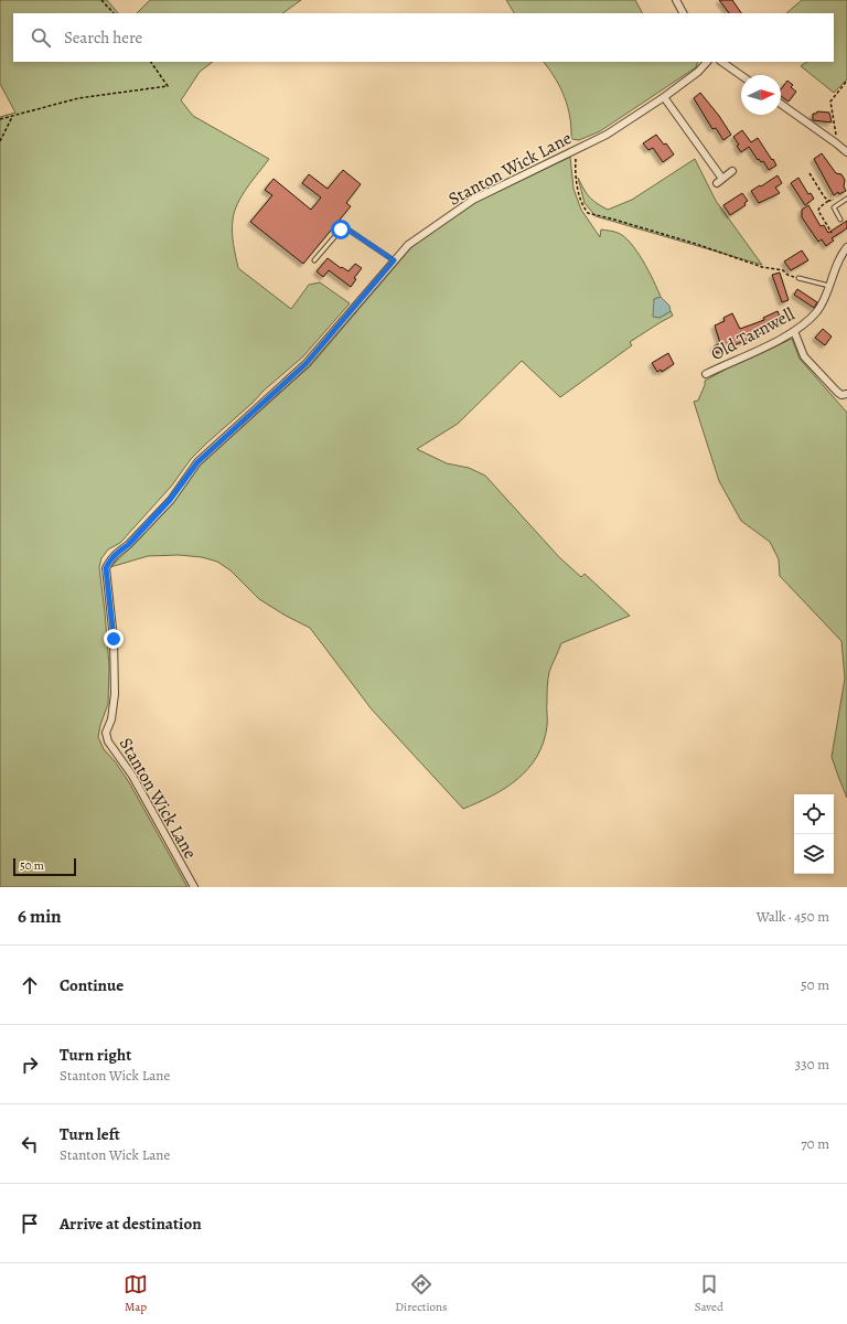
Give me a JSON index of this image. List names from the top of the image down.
{
  "streets": {
    "street": ["Stanton Wick Lane", "Old Tarnwell"]
  },
  "scale_bar": "50 m",
  "north": "right",
  "page": {
    "search": "Search here",
    "scale": "50 m",
    "heading": ["6 min", "Walk · 450 m"],
    "list": [
      ["Continue", "50 m"],
      ["Turn right", "Stanton Wick Lane", "330 m"],
      ["Turn left", "Stanton Wick Lane", "70 m"],
      "Arrive at destination"
    ],
    "nav": ["Map", "Directions", "Saved"]
  }
}
